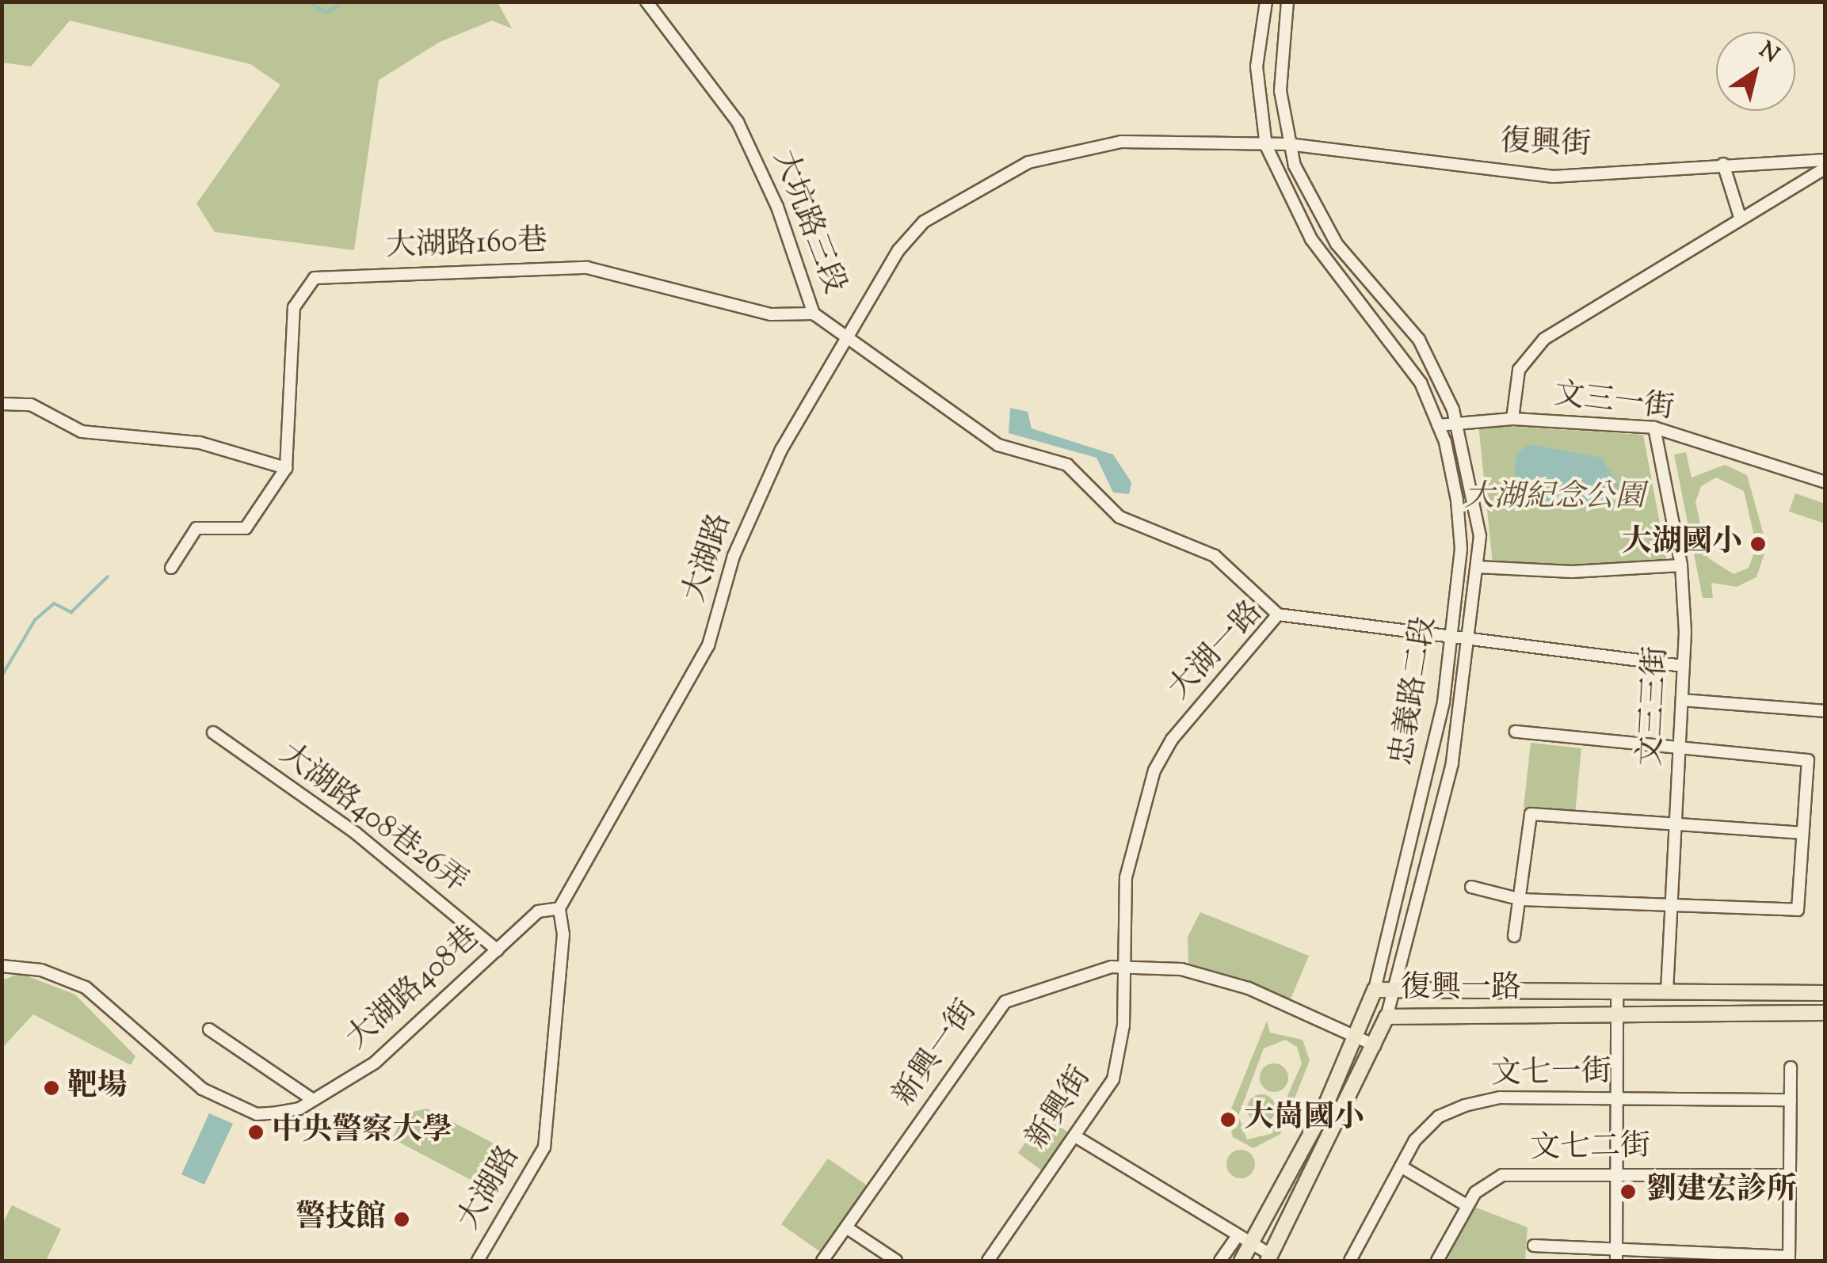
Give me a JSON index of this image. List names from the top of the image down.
{
  "streets": {
    "main road": ["忠義路二段", "復興一路"],
    "street": [
      "復興街",
      "大坑路三段",
      "大湖路160巷",
      "文三一街",
      "大湖路",
      "大湖一路",
      "文三三街",
      "大湖路408巷26弄",
      "大湖路408巷",
      "新興一街",
      "文七一街",
      "新興街",
      "文七二街"
    ]
  },
  "crossings": [
    ["復興街", "大湖路"],
    ["復興街", "忠義路二段"],
    ["大坑路三段", "大湖路160巷"],
    ["大坑路三段", "大湖路"],
    ["大坑路三段", "大湖一路"],
    ["文三一街", "忠義路二段"],
    ["文三一街", "文三三街"],
    ["大湖路", "忠義路二段"],
    ["大湖路", "大湖路408巷"],
    ["大湖一路", "忠義路二段"],
    ["大湖一路", "文三三街"],
    ["大湖一路", "新興一街"],
    ["大湖一路", "新興街"],
    ["忠義路二段", "復興一路"],
    ["忠義路二段", "新興一街"],
    ["文三三街", "復興一路"],
    ["大湖路408巷26弄", "大湖路408巷"],
    ["新興一街", "新興街"]
  ],
  "parks": ["大湖紀念公園"],
  "places": [
    "大湖國小",
    "靶場",
    "大崗國小",
    "中央警察大學",
    "劉建宏診所",
    "警技館"
  ],
  "north": "top right"
}
